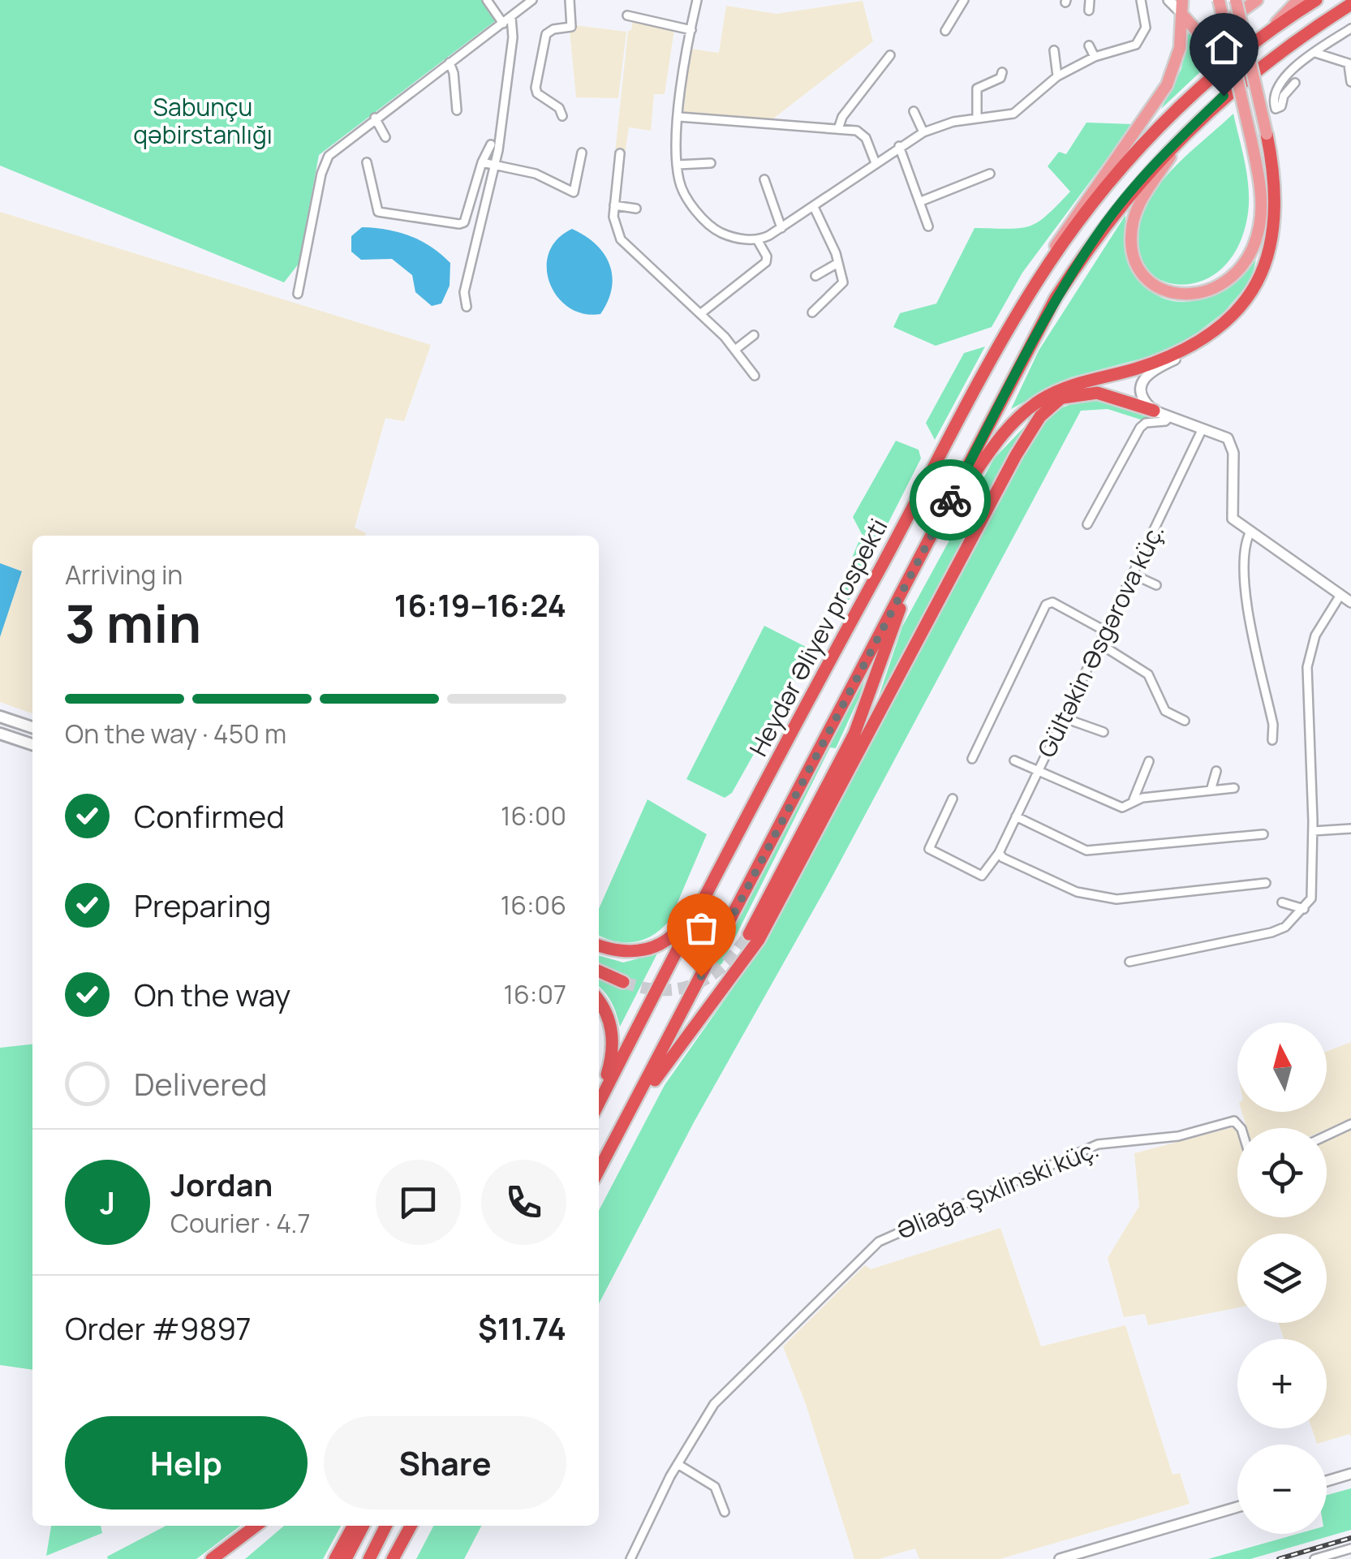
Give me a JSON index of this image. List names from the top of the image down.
{
  "streets": {
    "highway": ["Heydər Əliyev prospekti"],
    "street": ["Gültəkin Əsgərova küç.", "Əliağa Şıxlinski küç."]
  },
  "parks": ["Sabunçu qəbirstanlığı"],
  "north": "top",
  "page": {
    "heading": ["3 min", "Arriving in", "16:19–16:24"],
    "panel": [
      "Jordan",
      "Courier · 4.7",
      "Order #9897",
      "$11.74"
    ],
    "bar": "On the way · 450 m",
    "list": [
      ["Confirmed", "16:00"],
      ["Preparing", "16:06"],
      ["On the way", "16:07"],
      "Delivered"
    ],
    "map_buttons": ["+", "−"],
    "round": "J",
    "buttons": ["Help", "Share"]
  }
}
